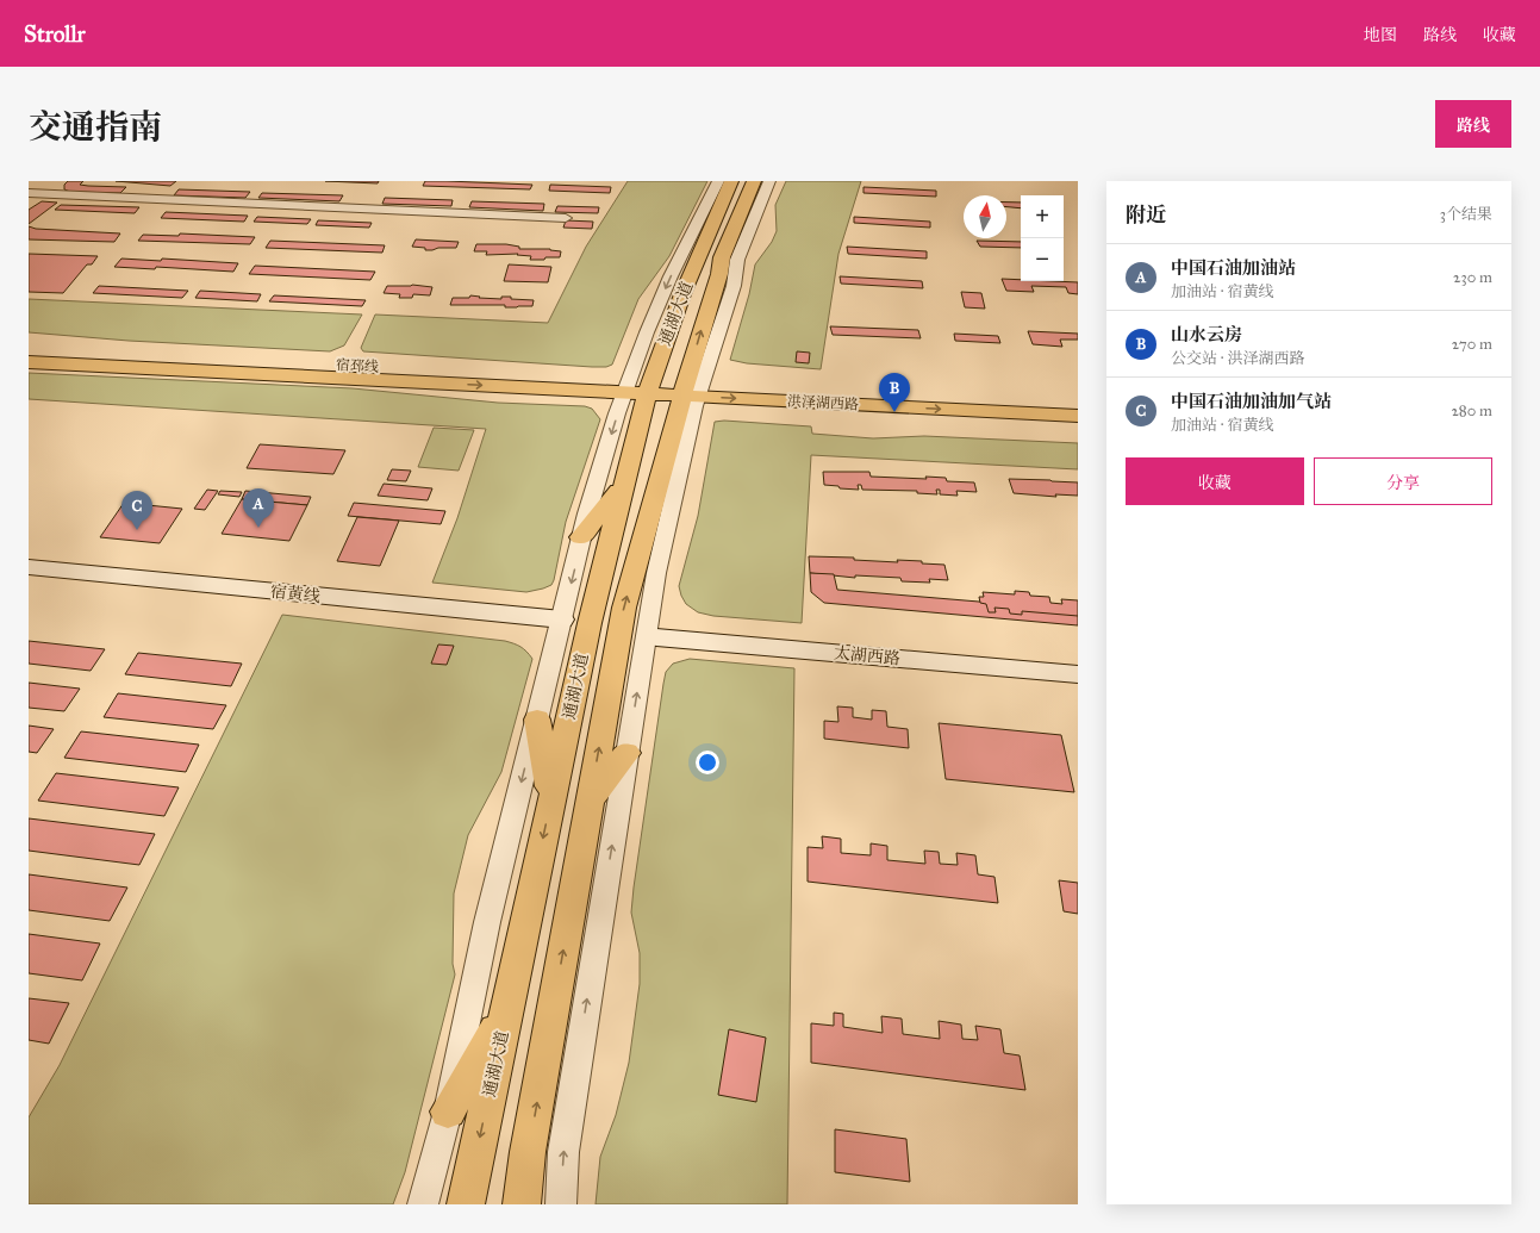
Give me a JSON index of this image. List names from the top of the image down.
{
  "streets": {
    "main road": ["通湖大道", "宿邳线", "洪泽湖西路"],
    "street": ["宿黄线", "太湖西路"]
  },
  "crossings": [
    ["通湖大道", "宿邳线"],
    ["通湖大道", "洪泽湖西路"],
    ["通湖大道", "宿黄线"],
    ["宿邳线", "洪泽湖西路"]
  ],
  "north": "top",
  "page": {
    "header": "Strollr",
    "nav": ["地图", "路线", "收藏"],
    "title": "交通指南",
    "buttons": [
      "路线",
      ["收藏", "分享"]
    ],
    "heading": ["附近", "3个结果"],
    "map_buttons": ["+", "−"],
    "list": [
      {
        "mark": "A",
        "name": "中国石油加油站",
        "note": "加油站 · 宿黄线",
        "value": "230 m"
      },
      {
        "mark": "B",
        "name": "山水云房",
        "note": "公交站 · 洪泽湖西路",
        "value": "270 m"
      },
      {
        "mark": "C",
        "name": "中国石油加油加气站",
        "note": "加油站 · 宿黄线",
        "value": "280 m"
      }
    ],
    "pins": ["B", "A", "C"]
  }
}
